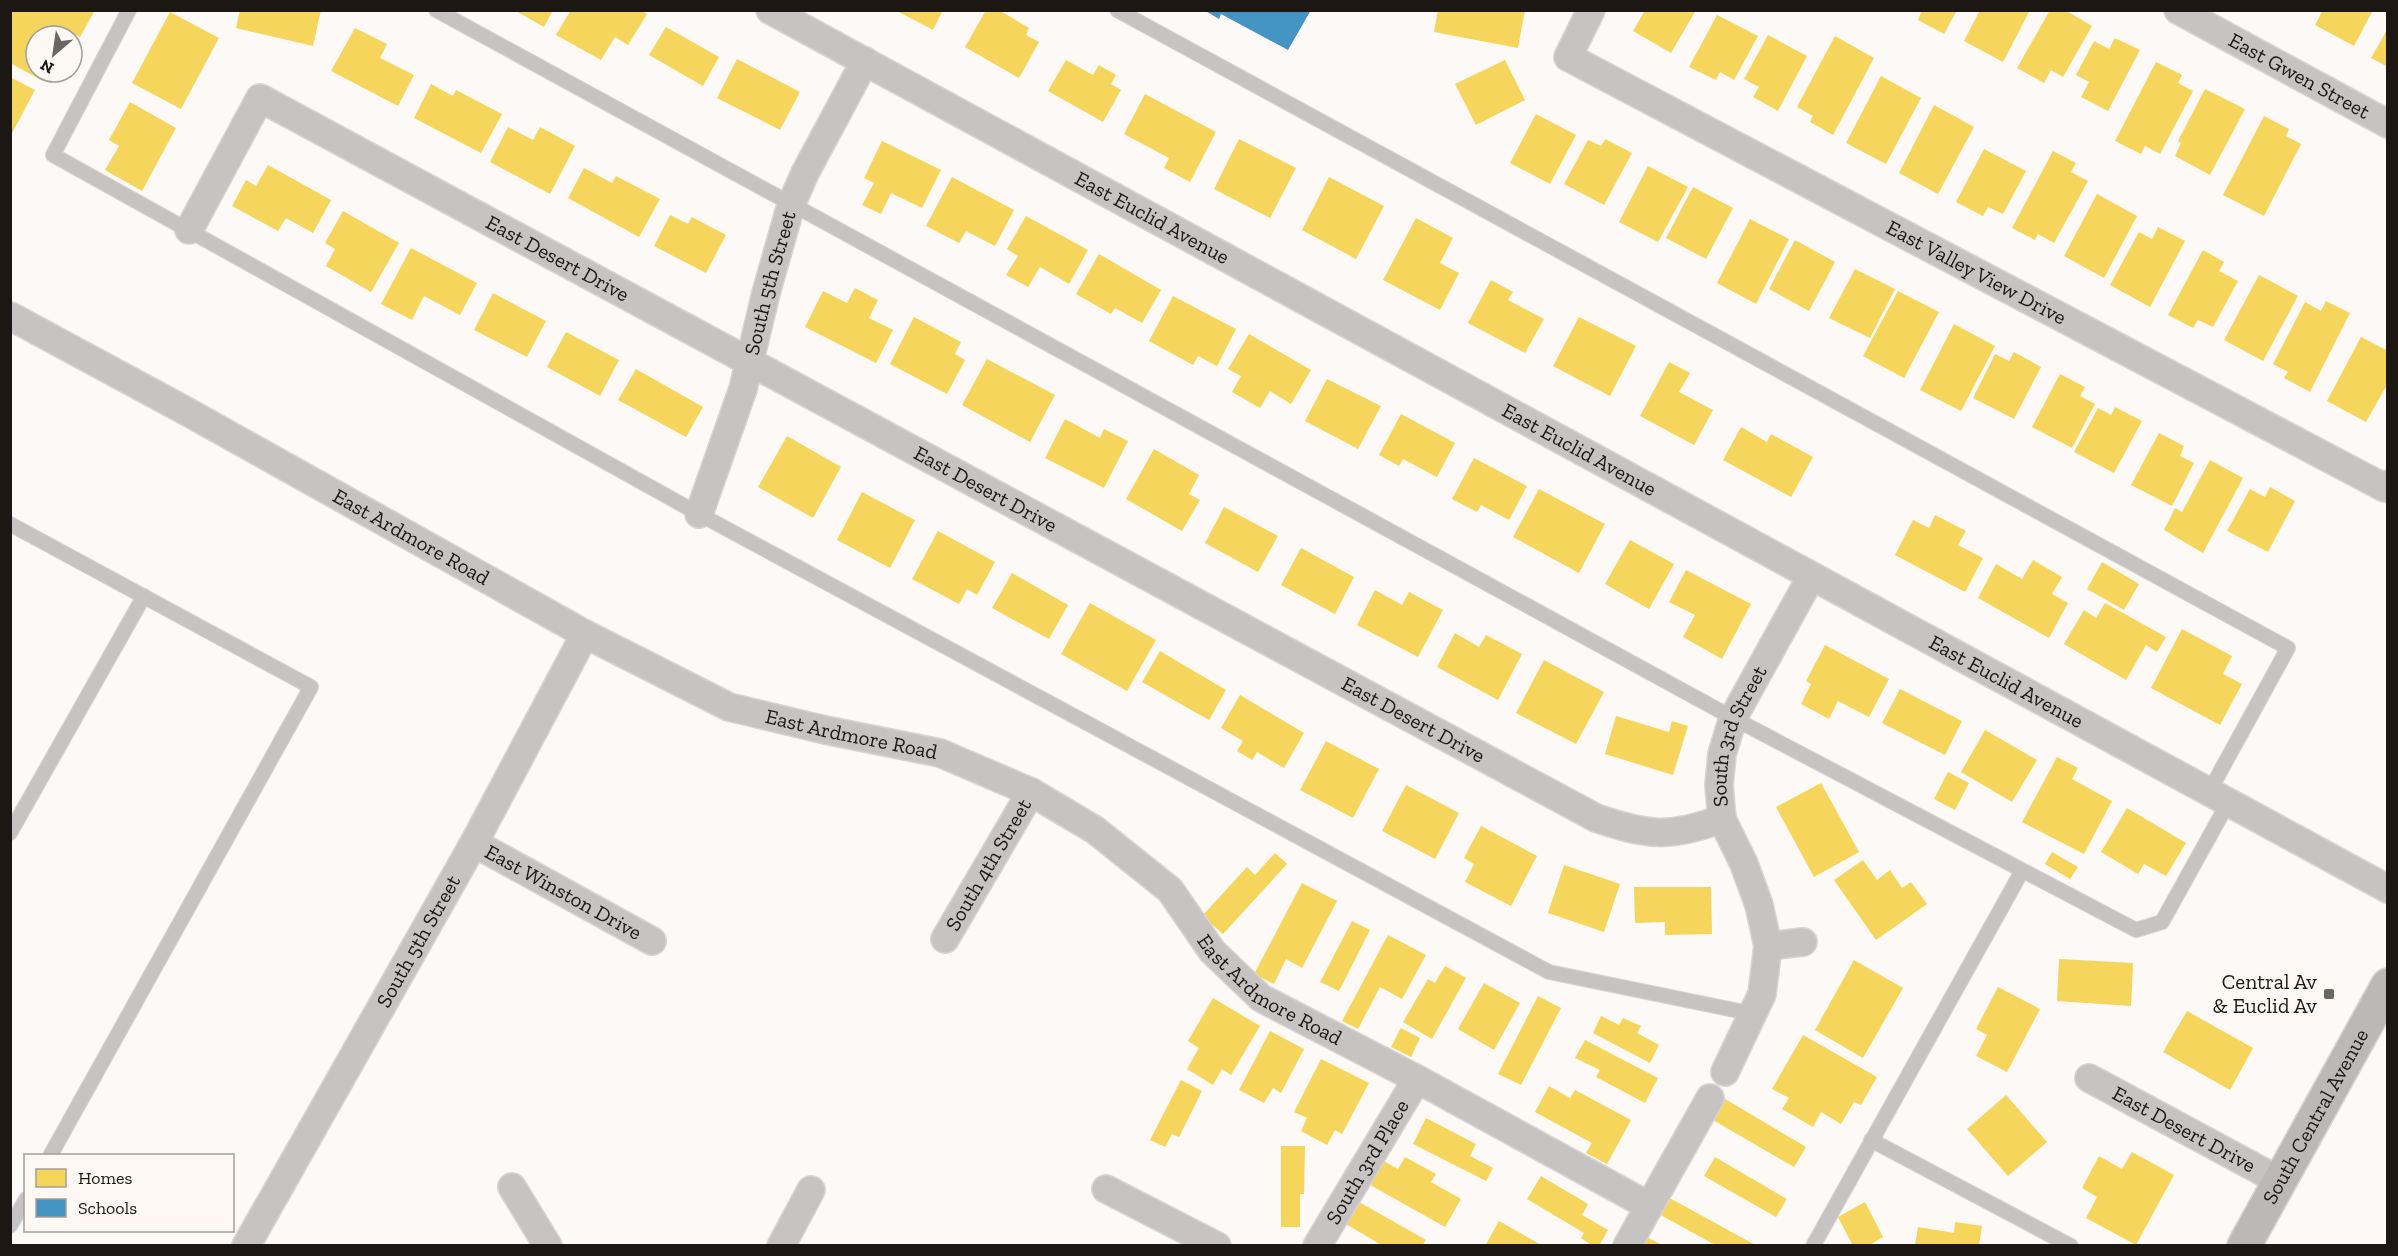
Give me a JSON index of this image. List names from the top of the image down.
{
  "streets": {
    "main road": ["South Central Avenue"],
    "street": [
      "East Gwen Street",
      "East Euclid Avenue",
      "East Desert Drive",
      "East Valley View Drive",
      "South 5th Street",
      "East Ardmore Road",
      "South 3rd Street",
      "South 4th Street",
      "East Winston Drive",
      "South 3rd Place"
    ]
  },
  "crossings": [
    ["East Euclid Avenue", "South 5th Street"],
    ["East Euclid Avenue", "South 3rd Street"],
    ["East Desert Drive", "South 5th Street"],
    ["East Desert Drive", "South 3rd Street"],
    ["East Desert Drive", "South Central Avenue"],
    ["South 5th Street", "East Ardmore Road"],
    ["South 5th Street", "East Winston Drive"],
    ["East Ardmore Road", "South 4th Street"],
    ["East Ardmore Road", "South 3rd Place"]
  ],
  "places": {
    "transit": ["Central Av & Euclid Av"]
  },
  "legend": ["Homes", "Schools"],
  "north": "bottom left"
}
